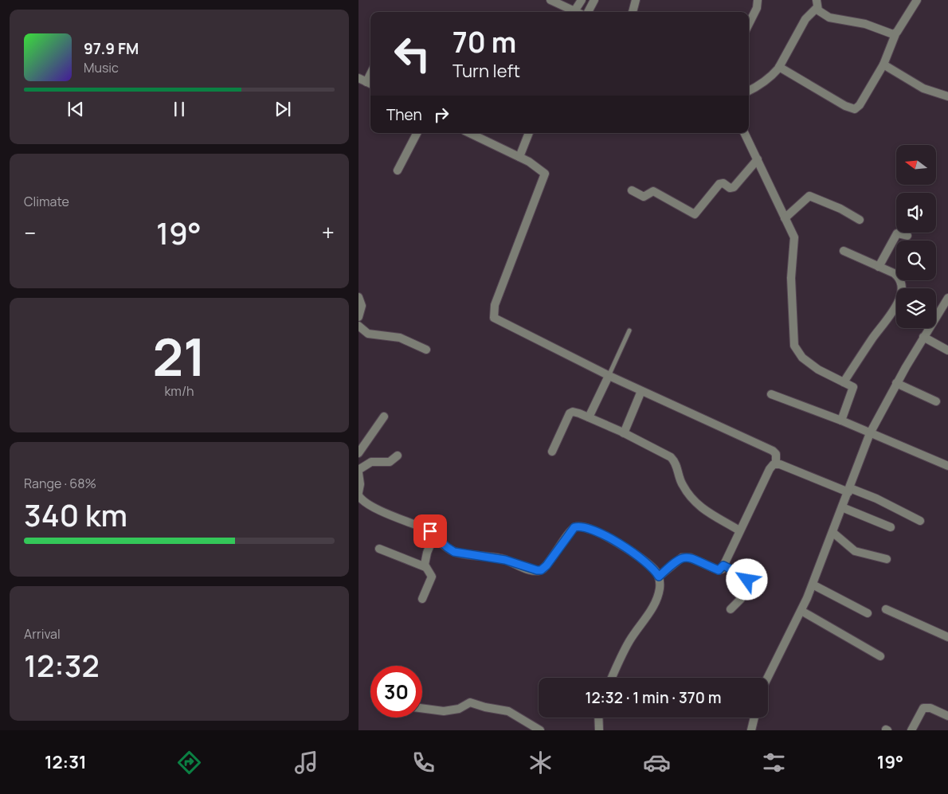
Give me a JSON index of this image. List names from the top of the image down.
{
  "north": "left",
  "page": {
    "turn": ["70 m", "Turn left"],
    "song": ["97.9 FM", "Music"],
    "then": "Then",
    "tile": [
      "Climate",
      ["21", "km/h"],
      ["Range · 68%", "340 km"],
      ["Arrival", "12:32"]
    ],
    "heat": ["−", "19°", "+"],
    "limit": "30",
    "trip": "12:32 · 1 min · 370 m",
    "tabs": ["12:31", "19°"]
  }
}
